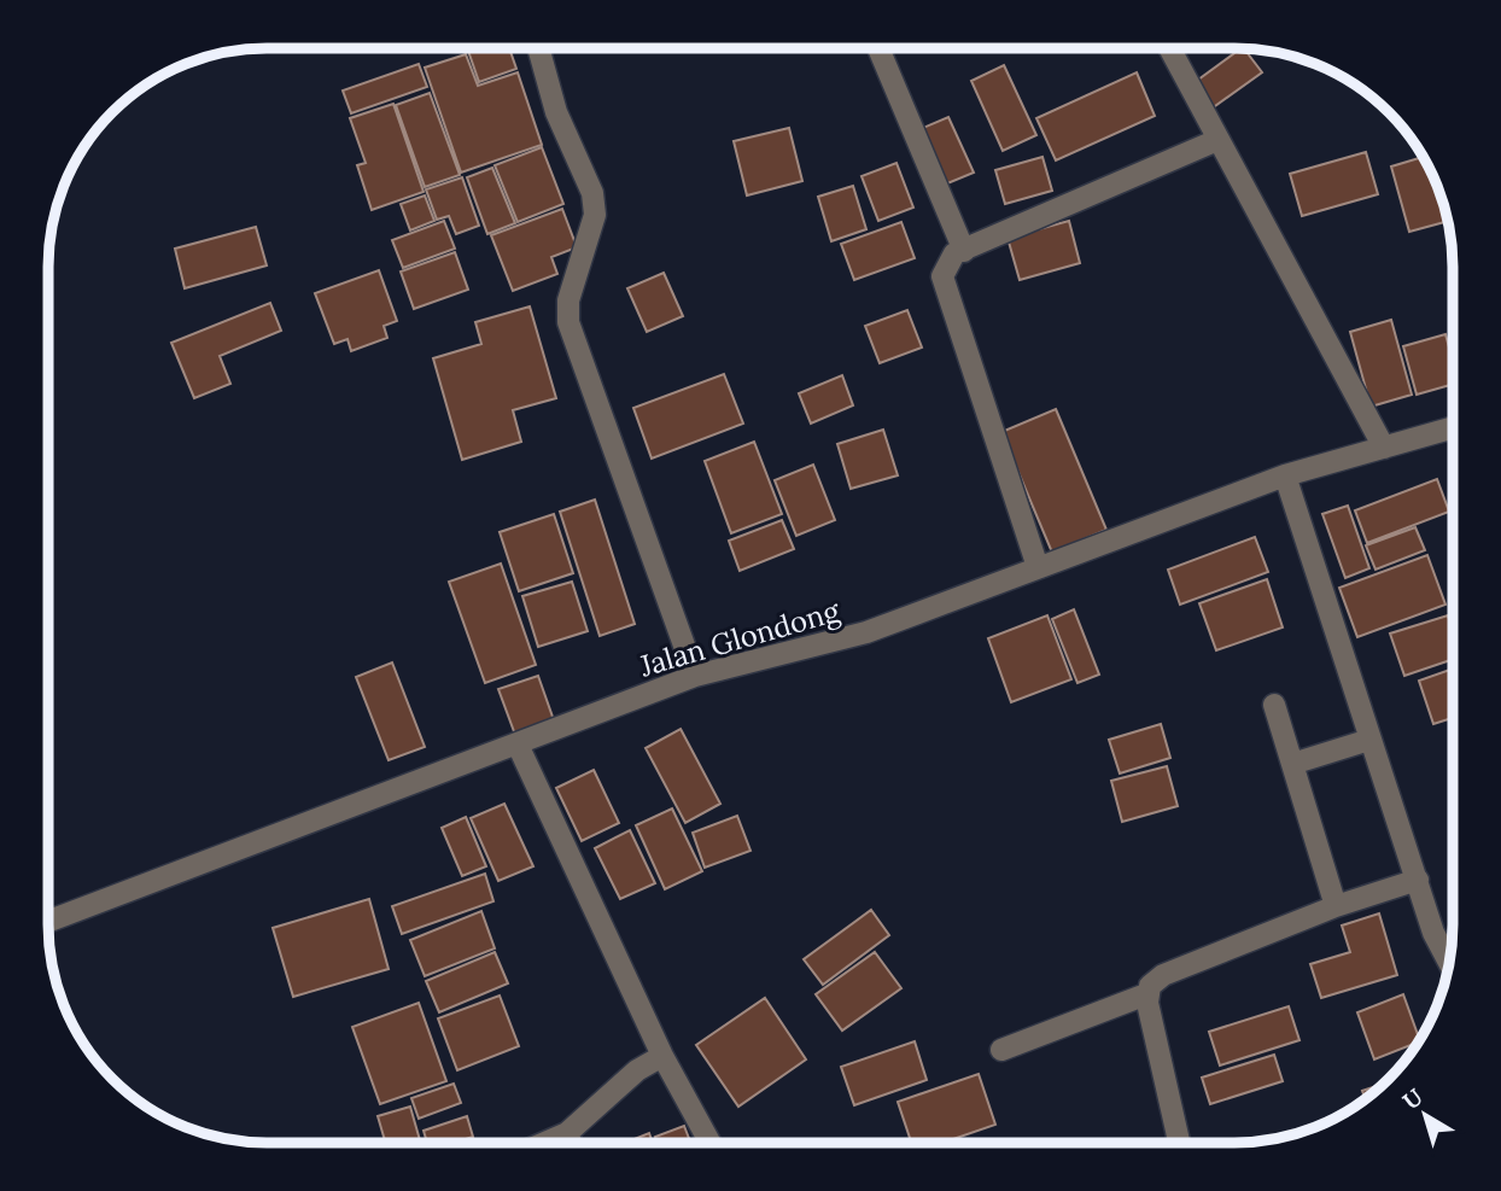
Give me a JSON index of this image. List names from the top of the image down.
{
  "streets": {
    "street": ["Jalan Glondong"]
  },
  "north": "top left"
}
